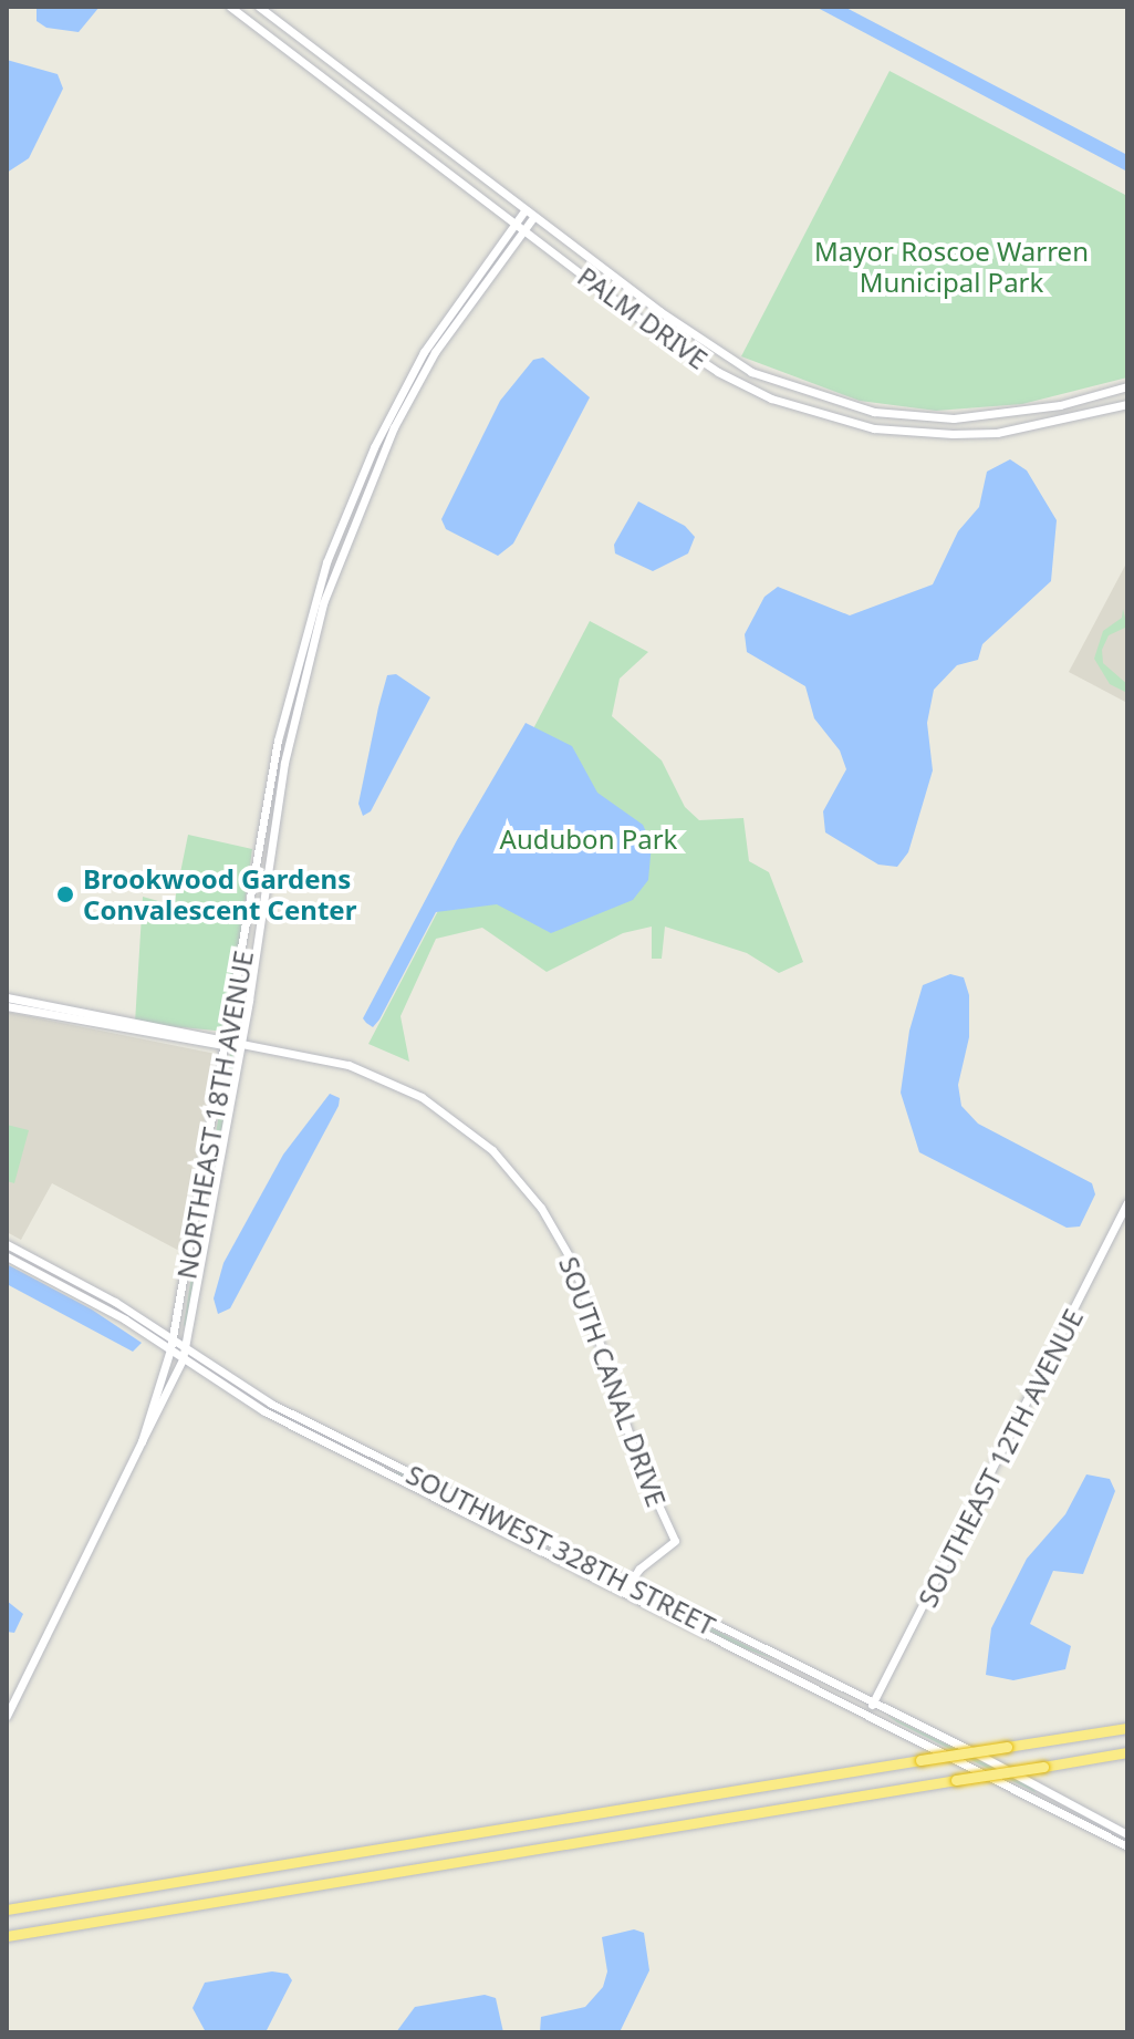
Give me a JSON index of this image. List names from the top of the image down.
{
  "streets": {
    "street": [
      "PALM DRIVE",
      "NORTHEAST 18TH AVENUE",
      "SOUTH CANAL DRIVE",
      "SOUTHEAST 12TH AVENUE",
      "SOUTHWEST 328TH STREET"
    ]
  },
  "crossings": [
    ["PALM DRIVE", "NORTHEAST 18TH AVENUE"],
    ["NORTHEAST 18TH AVENUE", "SOUTH CANAL DRIVE"],
    ["NORTHEAST 18TH AVENUE", "SOUTHWEST 328TH STREET"],
    ["SOUTH CANAL DRIVE", "SOUTHWEST 328TH STREET"],
    ["SOUTHEAST 12TH AVENUE", "SOUTHWEST 328TH STREET"]
  ],
  "parks": ["Mayor Roscoe Warren Municipal Park", "Audubon Park"],
  "places": ["Brookwood Gardens Convalescent Center"]
}
